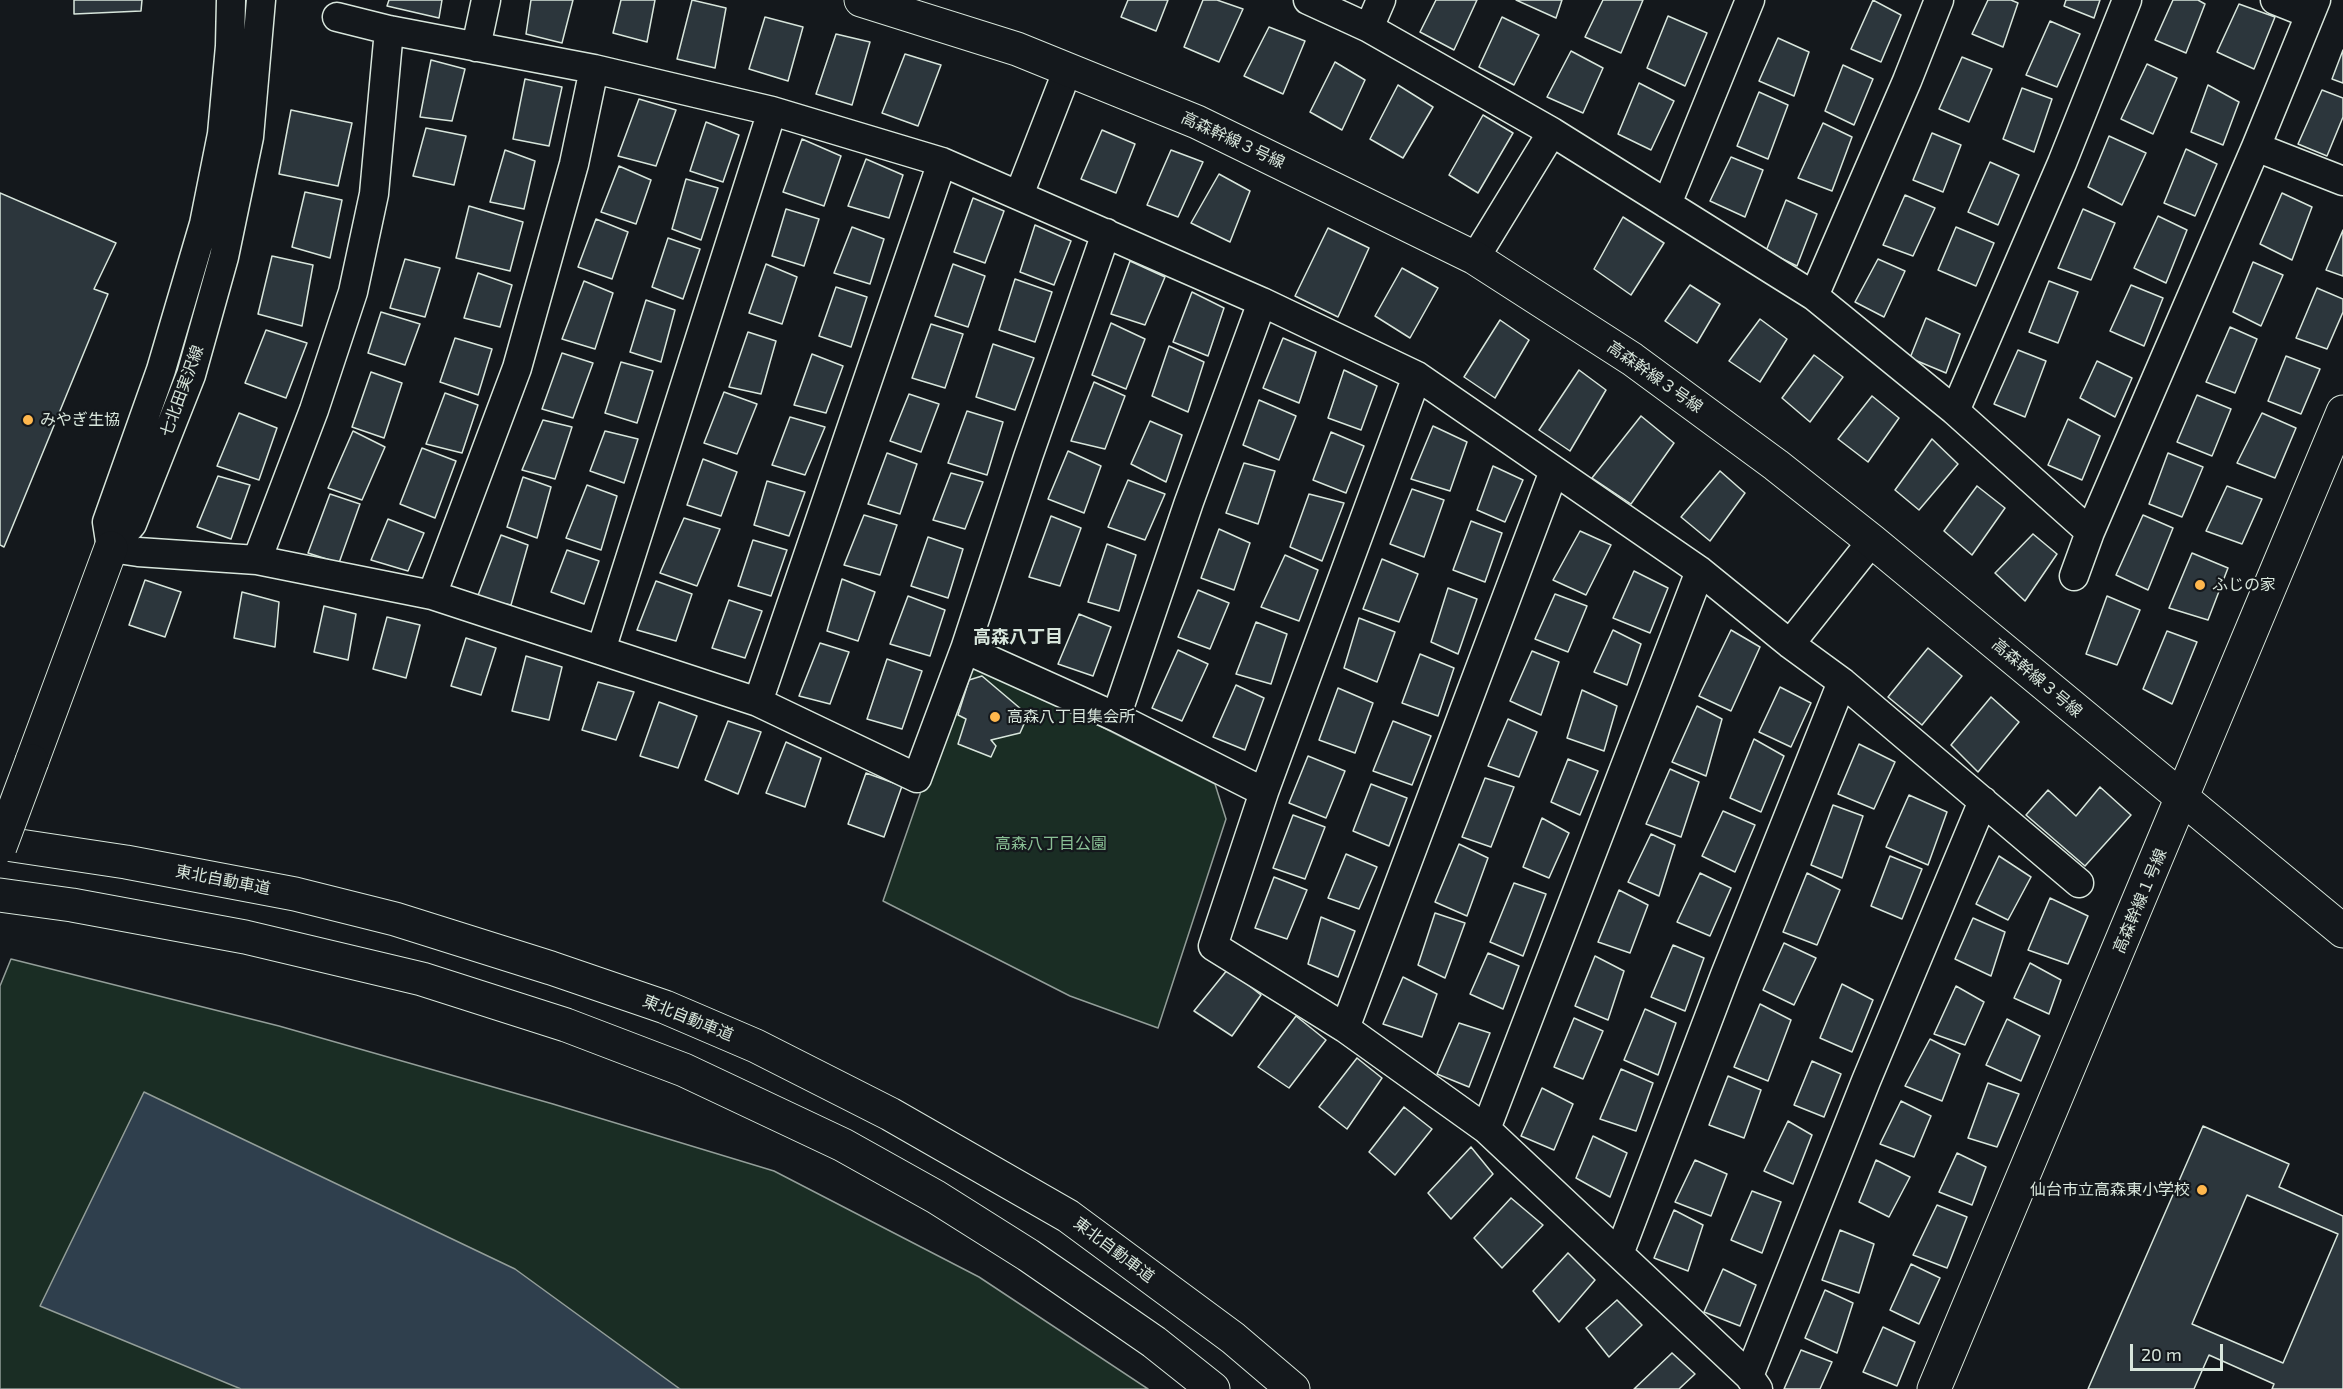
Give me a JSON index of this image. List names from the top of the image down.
{
  "streets": {
    "main road": [
      "高森幹線３号線",
      "七北田実沢線",
      "東北自動車道",
      "高森幹線１号線"
    ]
  },
  "crossings": [
    ["高森幹線３号線", "高森幹線１号線"],
    ["七北田実沢線", "東北自動車道"]
  ],
  "districts": ["高森八丁目"],
  "parks": ["高森八丁目公園"],
  "places": [
    "みやぎ生協",
    "ふじの家",
    "高森八丁目集会所",
    "仙台市立高森東小学校"
  ],
  "scale_bar": "20 m"
}
